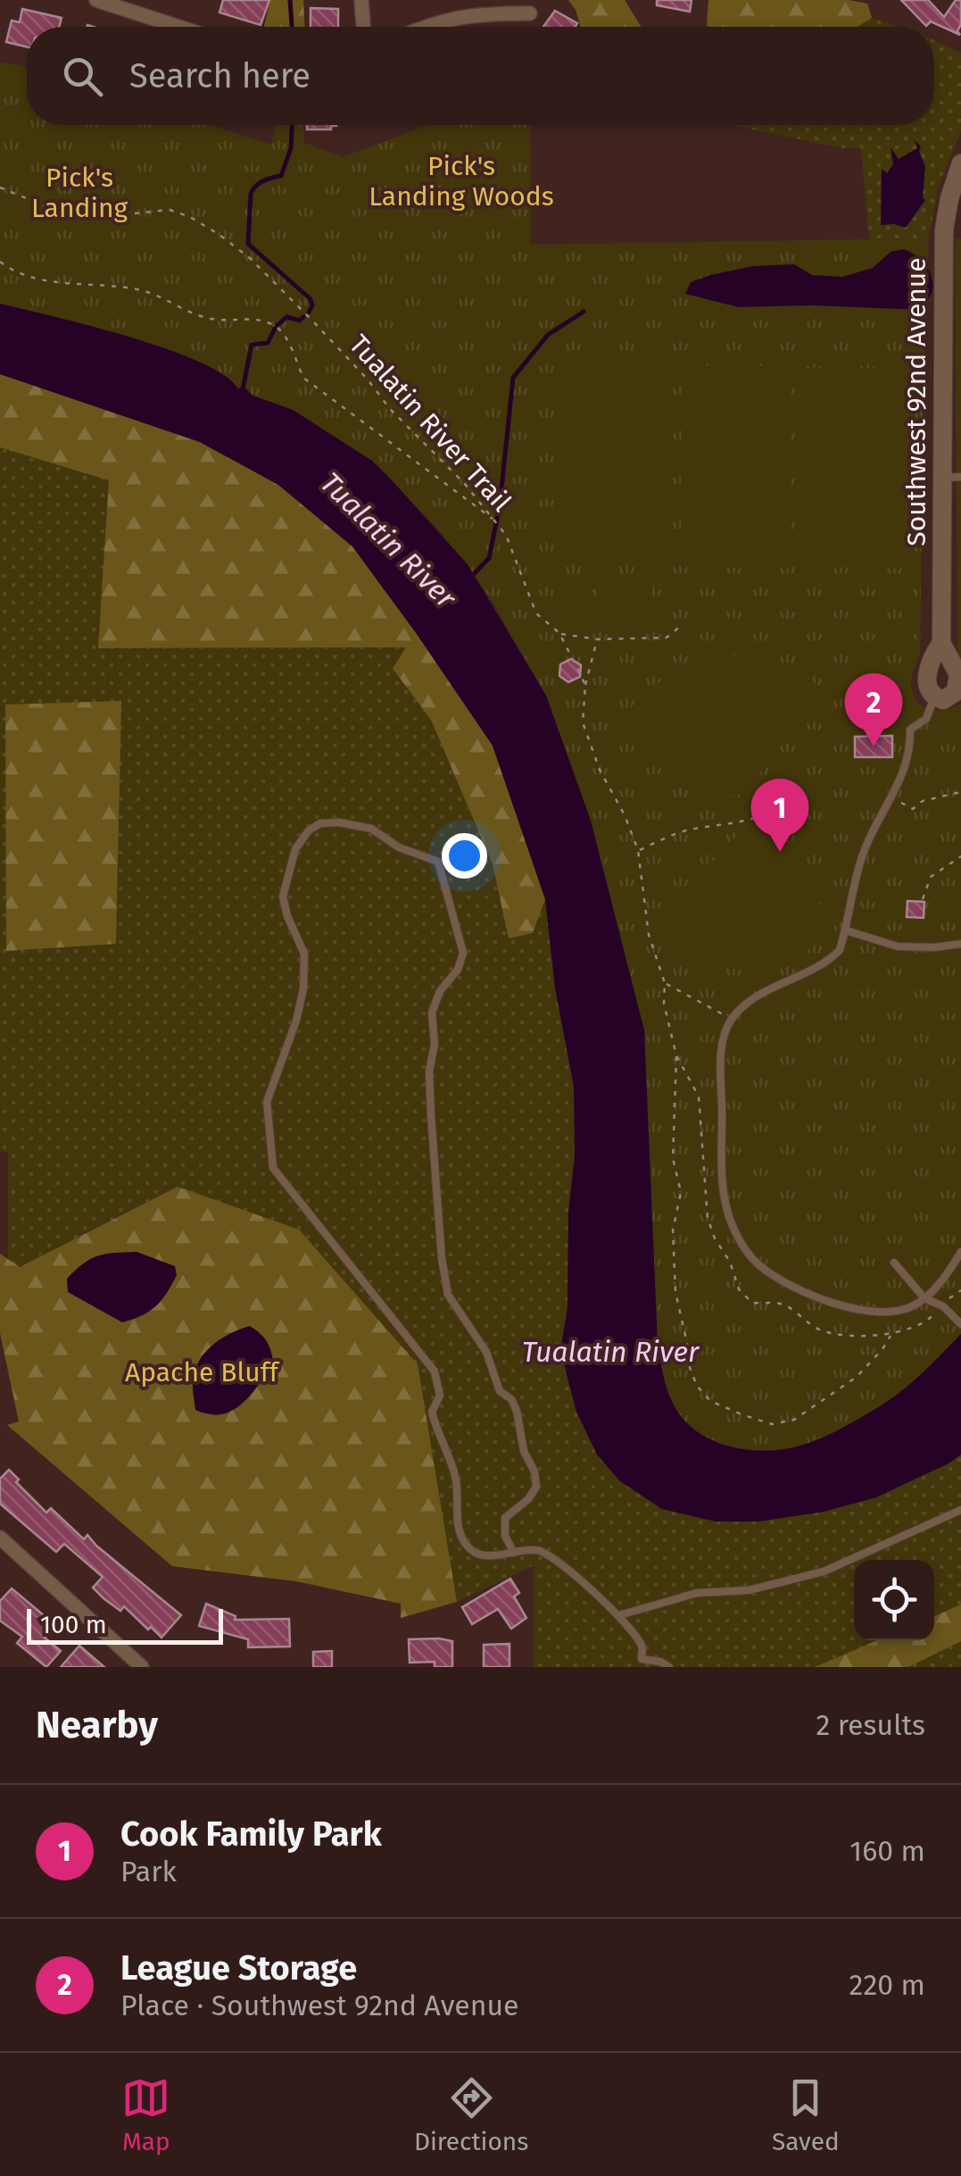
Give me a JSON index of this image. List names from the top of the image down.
{
  "streets": {
    "street": ["Southwest 92nd Avenue"],
    "path": ["Tualatin River Trail"]
  },
  "water": ["Tualatin River"],
  "parks": ["Pick's Landing Woods", "Pick's Landing", "Apache Bluff"],
  "scale_bar": "100 m",
  "page": {
    "search": "Search here",
    "pins": ["2", "1"],
    "scale": "100 m",
    "heading": ["Nearby", "2 results"],
    "list": [
      {
        "mark": "1",
        "name": "Cook Family Park",
        "note": "Park",
        "value": "160 m"
      },
      {
        "mark": "2",
        "name": "League Storage",
        "note": "Place · Southwest 92nd Avenue",
        "value": "220 m"
      }
    ],
    "nav": ["Map", "Directions", "Saved"]
  }
}
